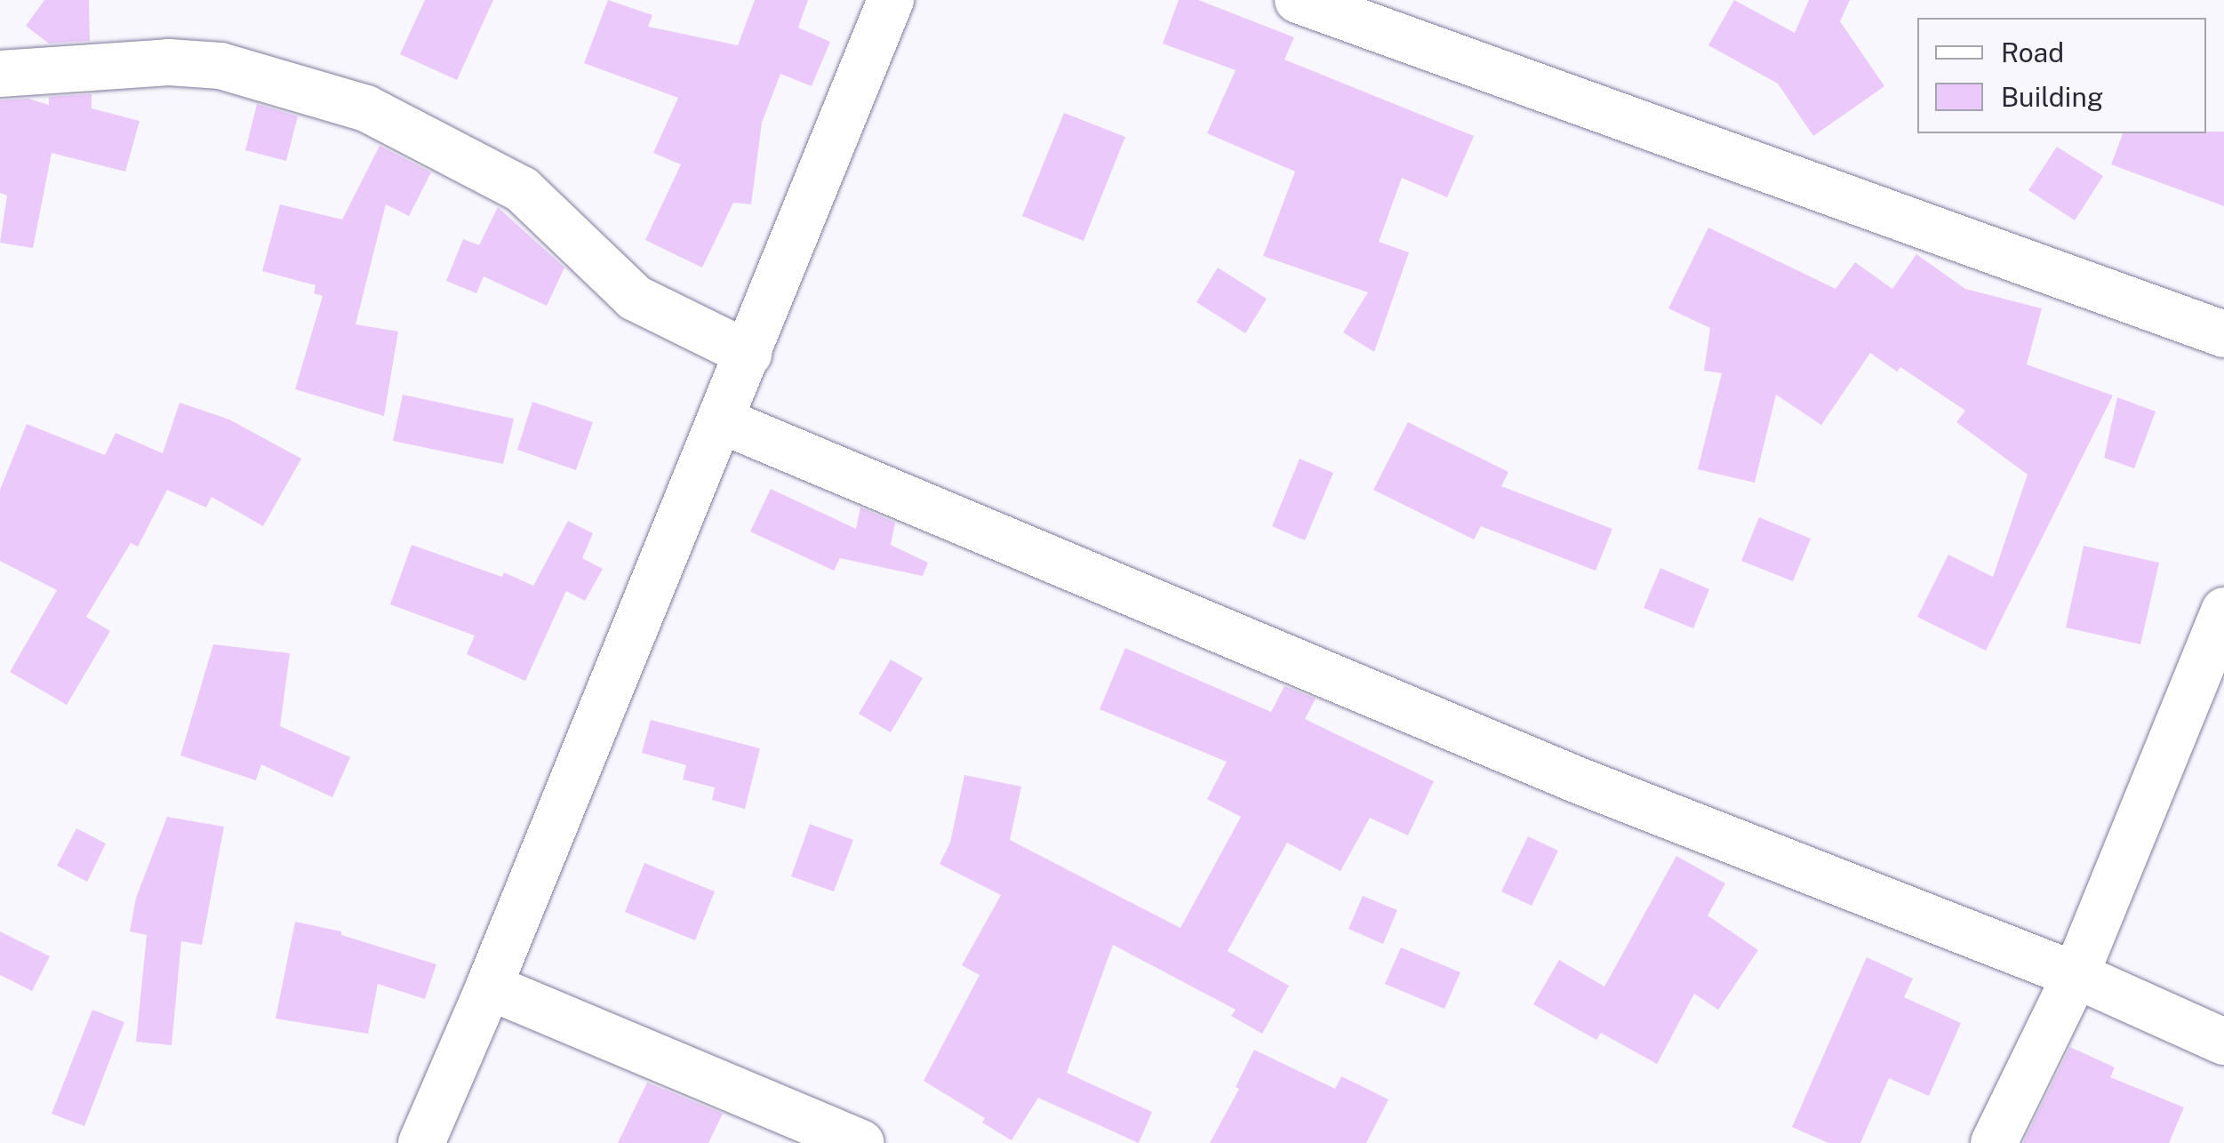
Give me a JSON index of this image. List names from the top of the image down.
{
  "legend": ["Road", "Building"]
}
